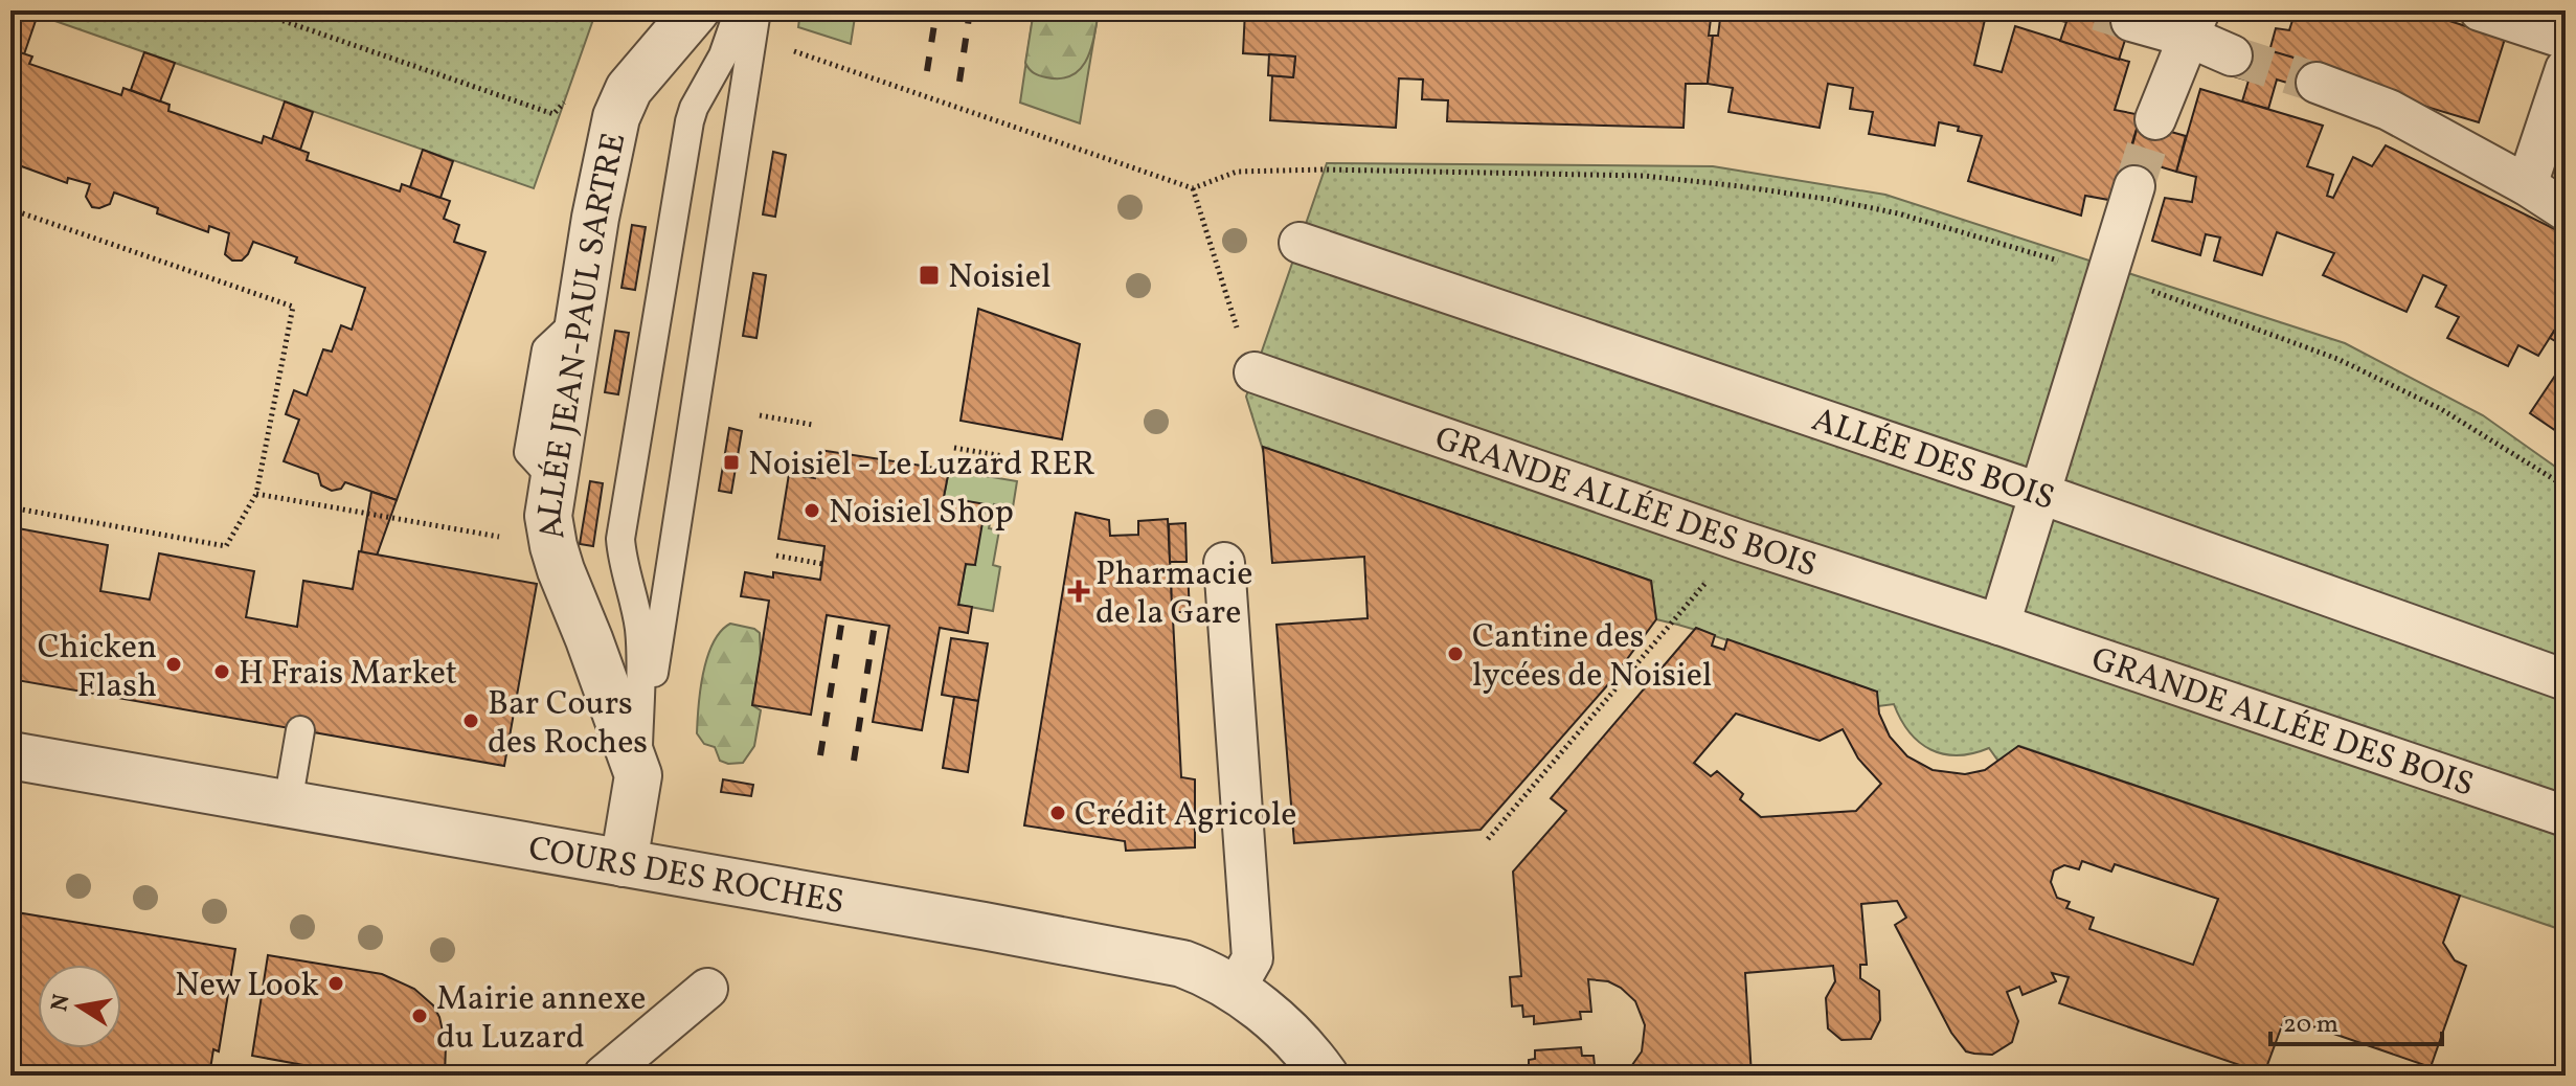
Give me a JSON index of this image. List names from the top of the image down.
{
  "streets": {
    "street": [
      "ALLÉE JEAN-PAUL SARTRE",
      "ALLÉE DES BOIS",
      "GRANDE ALLÉE DES BOIS",
      "COURS DES ROCHES"
    ]
  },
  "crossings": [
    ["ALLÉE JEAN-PAUL SARTRE", "COURS DES ROCHES"]
  ],
  "places": {
    "transit": ["Noisiel", "Noisiel - Le Luzard RER"],
    "other": [
      "Noisiel Shop",
      "Cantine des lycées de Noisiel",
      "Chicken Flash",
      "H Frais Market",
      "Bar Cours des Roches",
      "Crédit Agricole",
      "New Look",
      "Mairie annexe du Luzard"
    ],
    "health": ["Pharmacie de la Gare"]
  },
  "scale_bar": "20 m",
  "north": "left"
}
